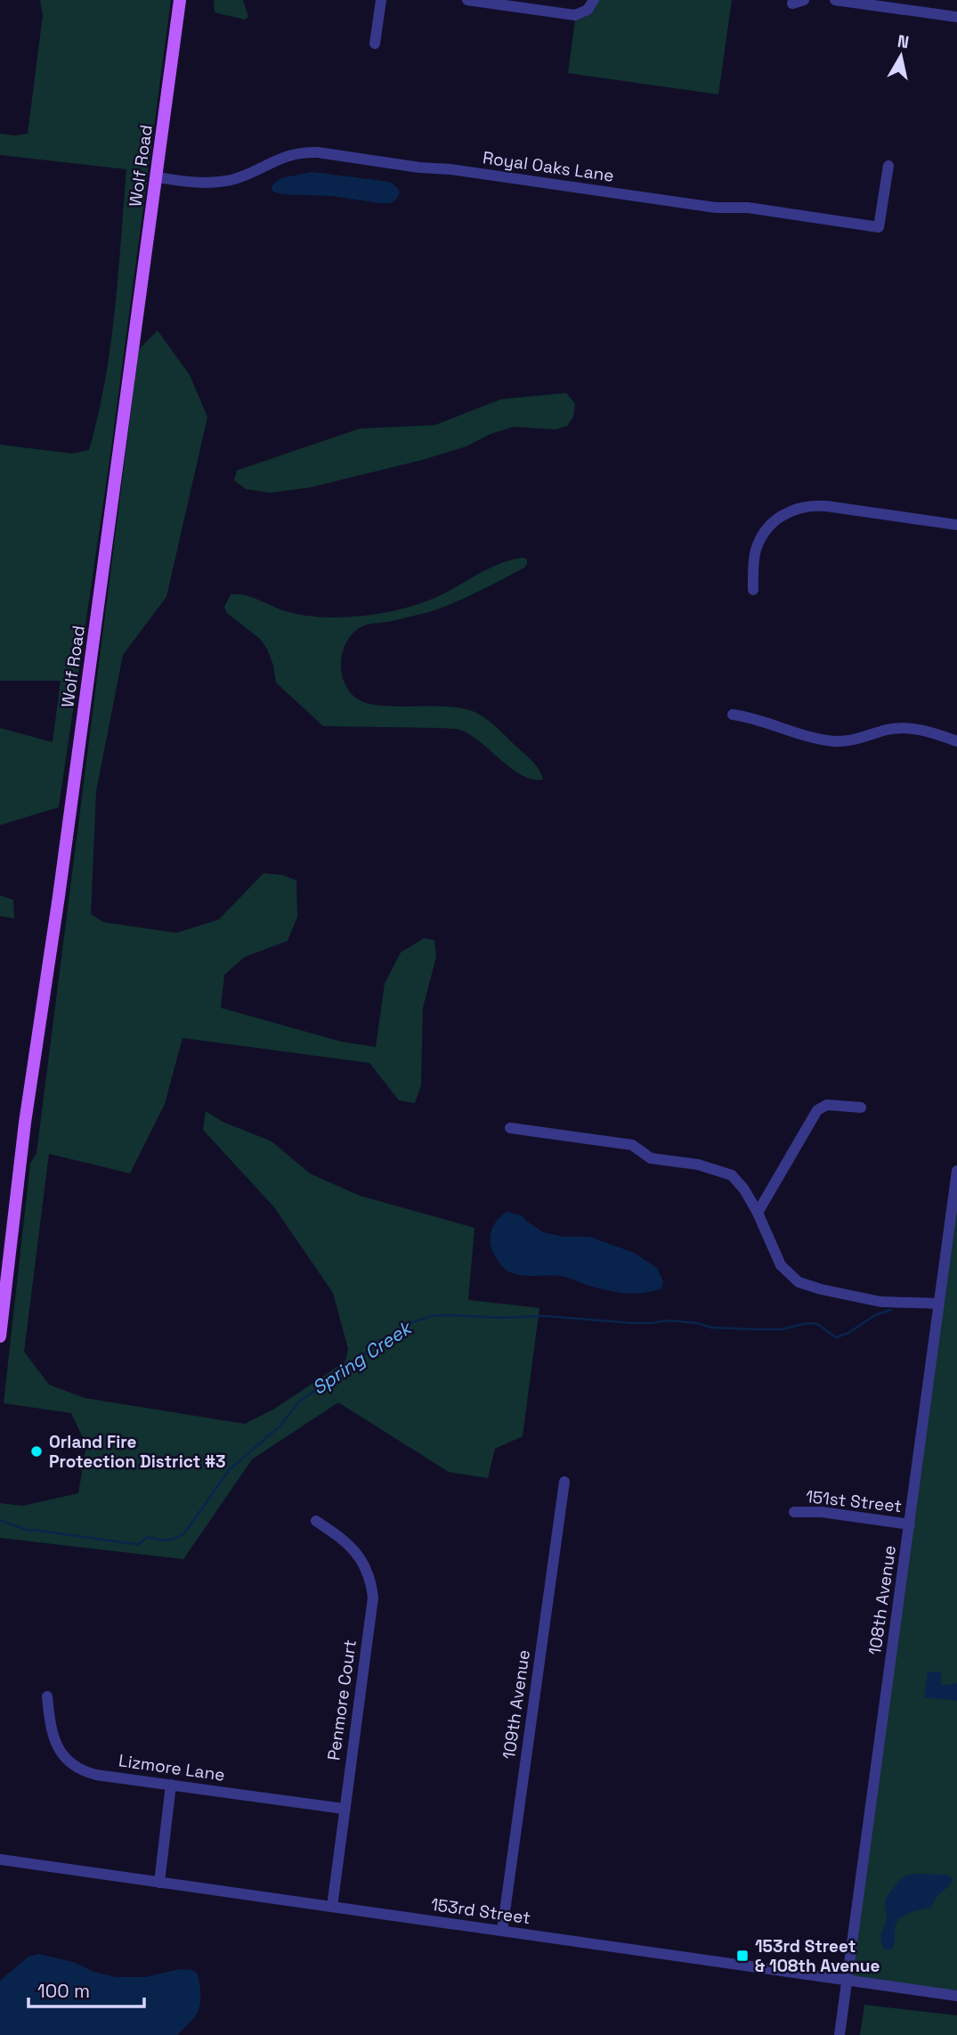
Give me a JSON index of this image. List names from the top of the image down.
{
  "streets": {
    "main road": ["Wolf Road"],
    "street": [
      "Royal Oaks Lane",
      "151st Street",
      "108th Avenue",
      "Penmore Court",
      "109th Avenue",
      "Lizmore Lane",
      "153rd Street"
    ]
  },
  "crossings": [
    ["Wolf Road", "Royal Oaks Lane"],
    ["151st Street", "108th Avenue"],
    ["108th Avenue", "153rd Street"],
    ["Penmore Court", "Lizmore Lane"],
    ["Penmore Court", "153rd Street"],
    ["109th Avenue", "153rd Street"]
  ],
  "water": ["Spring Creek"],
  "places": {
    "other": ["Orland Fire Protection District #3"],
    "transit": ["153rd Street & 108th Avenue"]
  },
  "scale_bar": "100 m",
  "north": "top"
}
